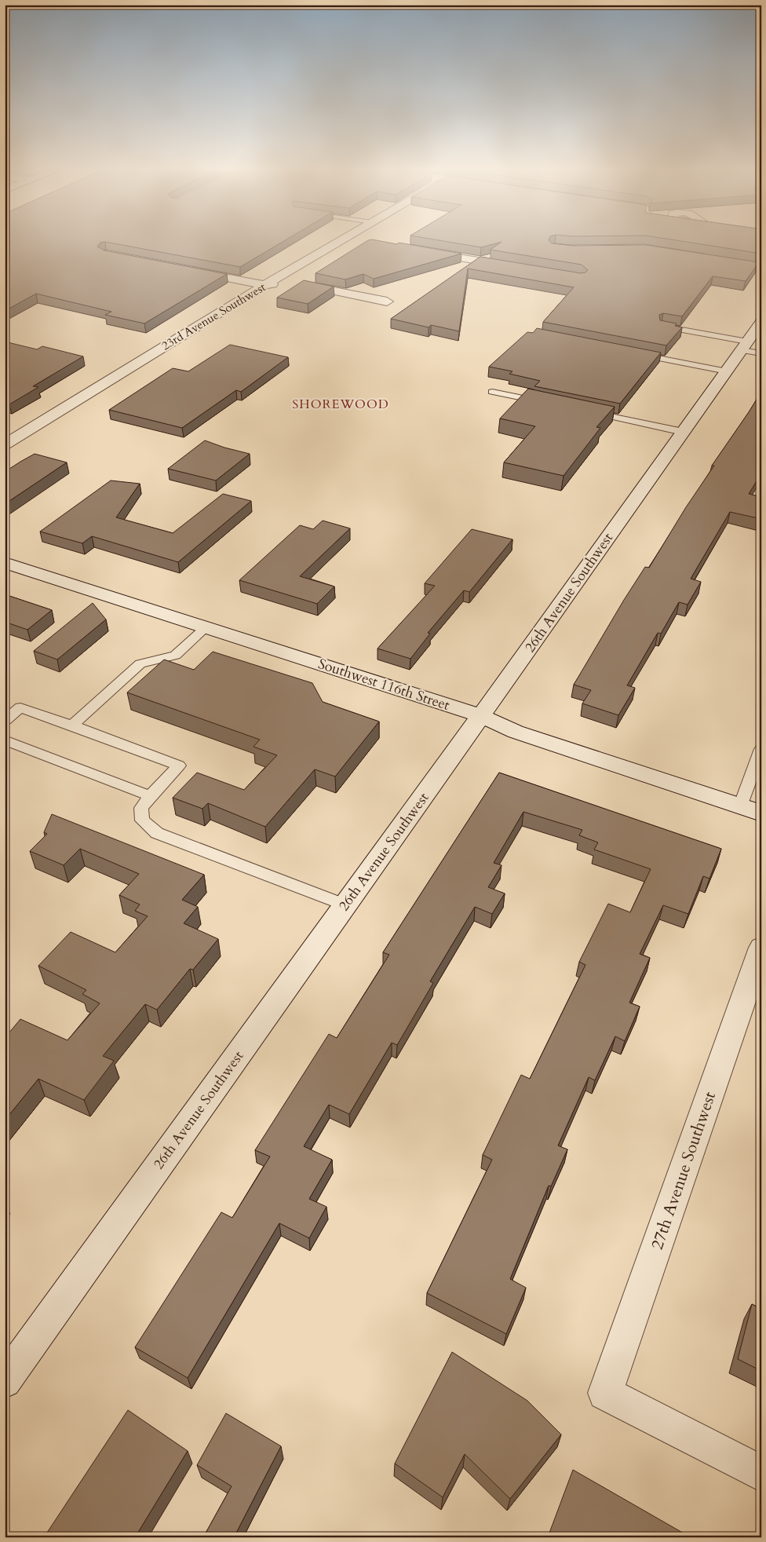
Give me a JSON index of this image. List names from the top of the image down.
{
  "streets": {
    "street": [
      "23rd Avenue Southwest",
      "26th Avenue Southwest",
      "Southwest 116th Street",
      "27th Avenue Southwest"
    ]
  },
  "crossings": [
    ["26th Avenue Southwest", "Southwest 116th Street"]
  ],
  "districts": ["SHOREWOOD"]
}
